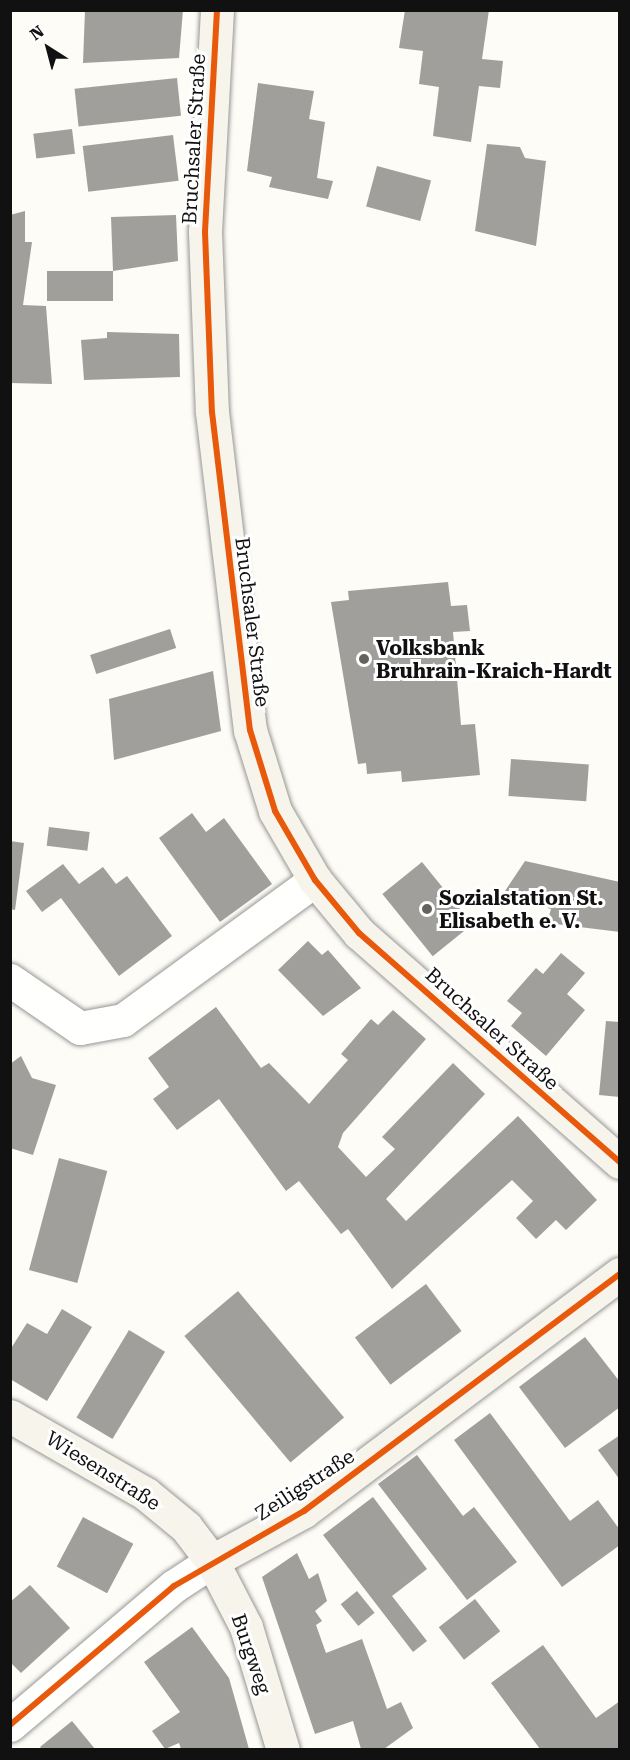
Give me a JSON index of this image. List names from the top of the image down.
{
  "streets": {
    "street": [
      "Bruchsaler Straße",
      "Wiesenstraße",
      "Zeiligstraße",
      "Burgweg"
    ]
  },
  "crossings": [
    ["Wiesenstraße", "Zeiligstraße"],
    ["Wiesenstraße", "Burgweg"],
    ["Zeiligstraße", "Burgweg"]
  ],
  "places": ["Volksbank Bruhrain-Kraich-Hardt", "Sozialstation St. Elisabeth e. V."],
  "north": "top left"
}
